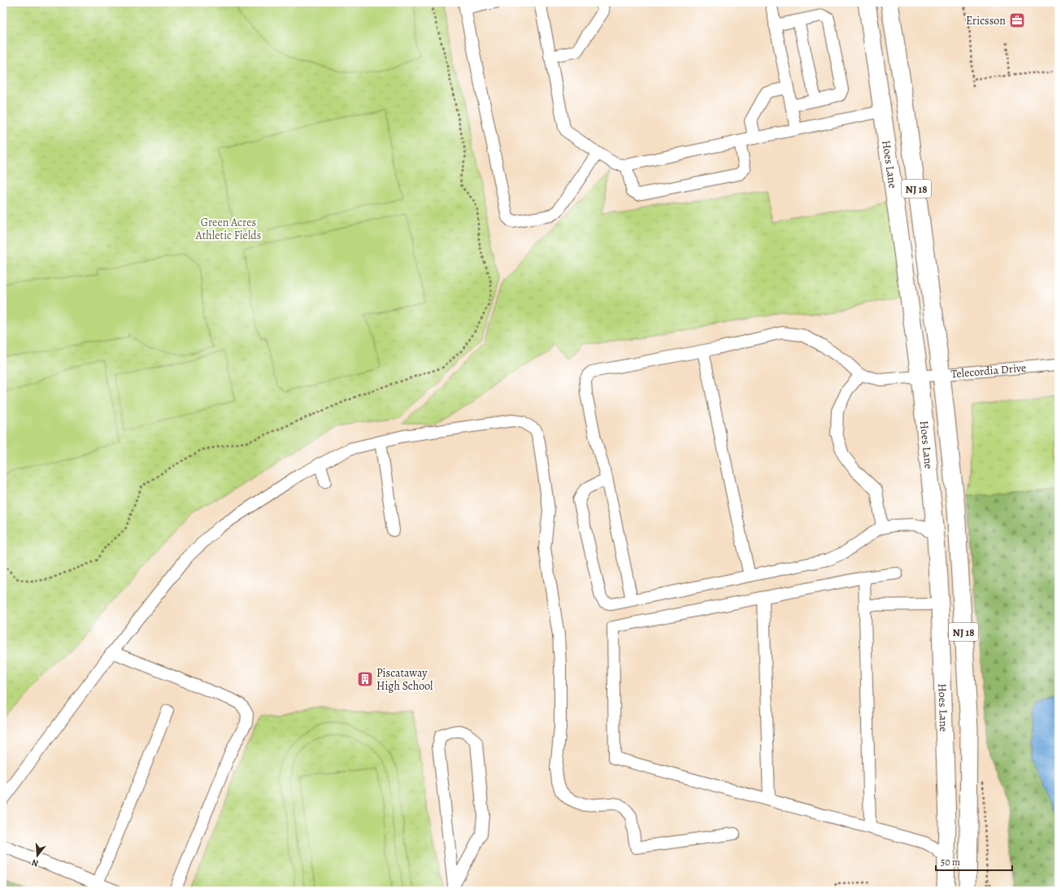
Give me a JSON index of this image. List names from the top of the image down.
{
  "streets": {
    "highway": ["Hoes Lane", "NJ 18"],
    "street": ["Telecordia Drive"]
  },
  "crossings": [
    ["Hoes Lane", "Telecordia Drive"]
  ],
  "parks": ["Green Acres Athletic Fields"],
  "places": {
    "office": ["Ericsson"],
    "building": ["Piscataway High School"]
  },
  "scale_bar": "50 m",
  "north": "bottom"
}
